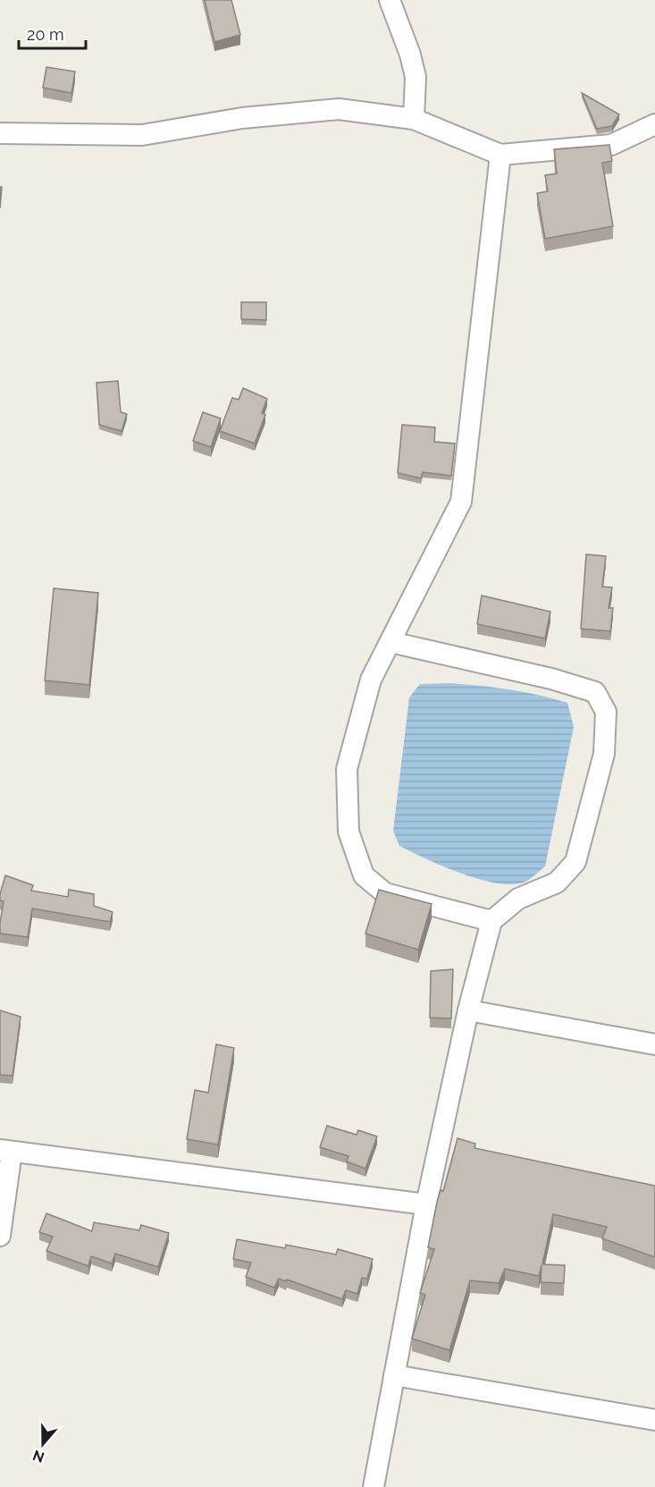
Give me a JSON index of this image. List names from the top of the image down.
{
  "scale_bar": "20 m",
  "north": "bottom"
}
